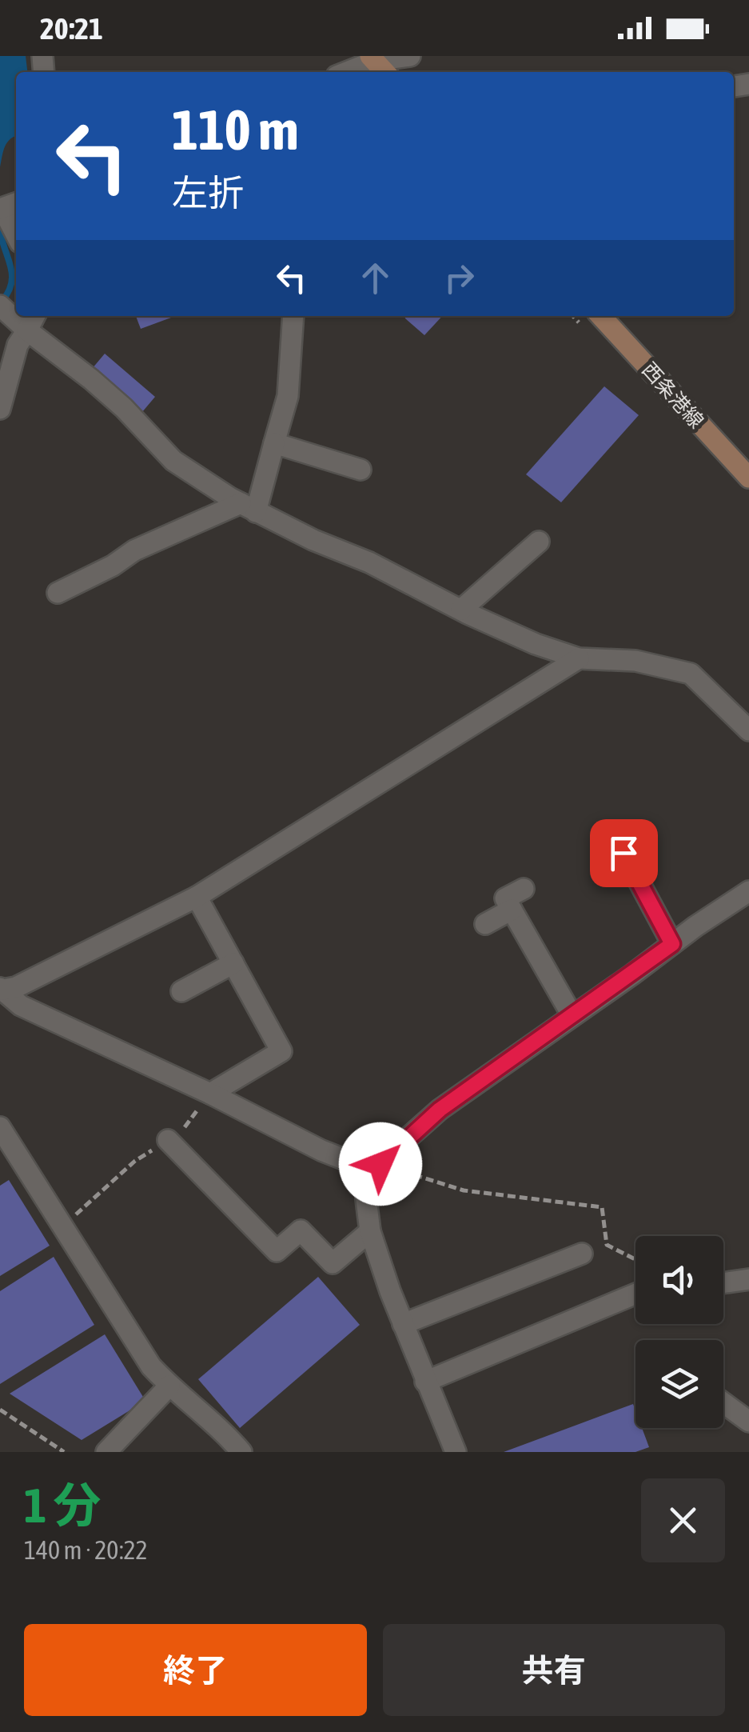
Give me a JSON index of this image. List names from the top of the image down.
{
  "streets": {
    "main road": ["西条港線"]
  },
  "page": {
    "status": "20:21",
    "turn": ["110 m", "左折"],
    "heading": ["1 分", "140 m · 20:22"],
    "buttons": ["終了", "共有"]
  }
}
